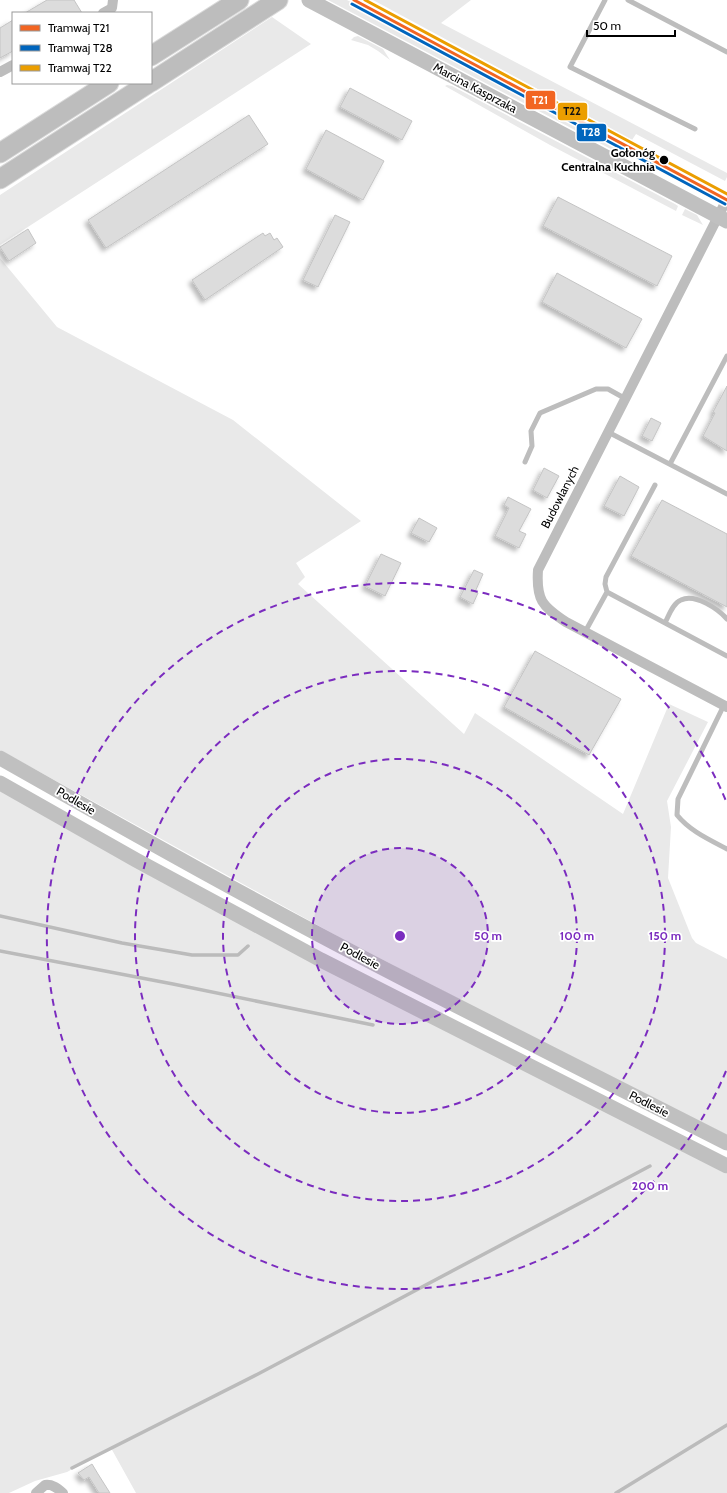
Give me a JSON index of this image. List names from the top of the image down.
{
  "streets": {
    "street": ["Marcina Kasprzaka", "Budowlanych", "Podlesie"]
  },
  "crossings": [
    ["Marcina Kasprzaka", "Budowlanych"]
  ],
  "places": ["Gołonóg Centralna Kuchnia"],
  "lines": ["tram line T21", "tram line T22", "tram line T28"],
  "legend": ["Tramwaj T21", "Tramwaj T28", "Tramwaj T22"],
  "scale_bar": "50 m",
  "rings": [
    "50 m",
    "100 m",
    "150 m",
    "200 m"
  ]
}
